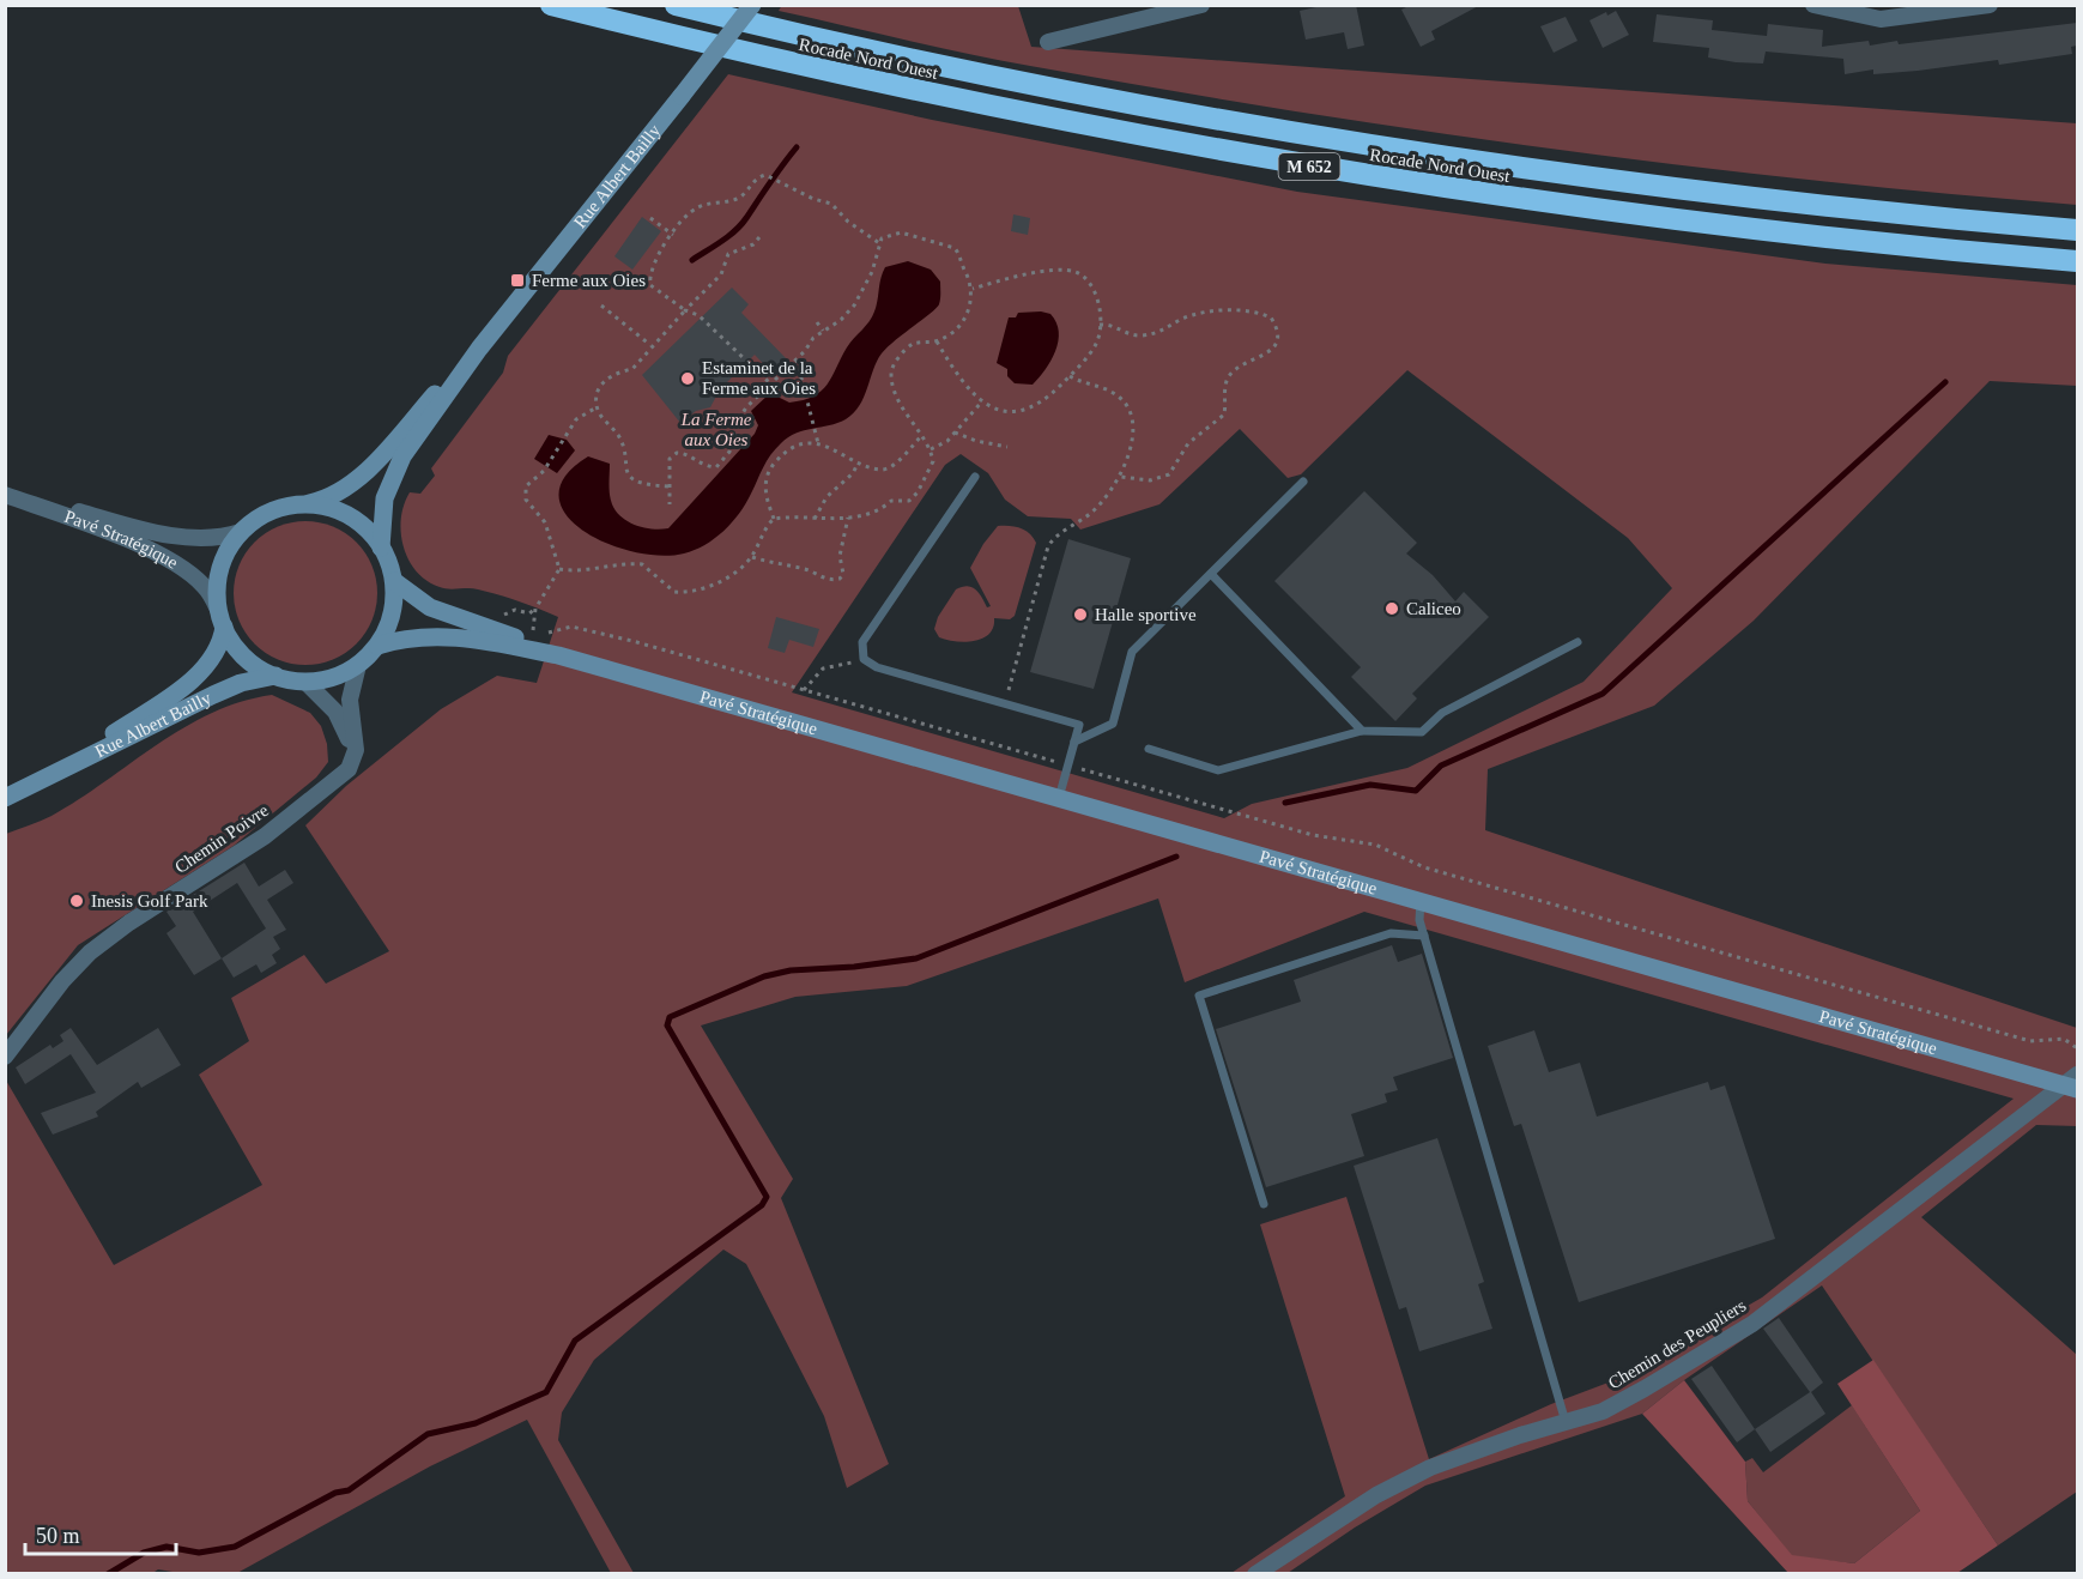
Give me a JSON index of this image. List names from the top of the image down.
{
  "streets": {
    "highway": ["Rocade Nord Ouest", "M 652"],
    "main road": ["Rue Albert Bailly", "Pavé Stratégique"],
    "street": ["Chemin Poivre", "Chemin des Peupliers"]
  },
  "crossings": [
    ["Rue Albert Bailly", "Pavé Stratégique"],
    ["Rue Albert Bailly", "Chemin Poivre"],
    ["Pavé Stratégique", "Chemin Poivre"],
    ["Pavé Stratégique", "Chemin des Peupliers"]
  ],
  "parks": ["La Ferme aux Oies"],
  "places": {
    "transit": ["Ferme aux Oies"],
    "other": [
      "Estaminet de la Ferme aux Oies",
      "Caliceo",
      "Halle sportive",
      "Inesis Golf Park"
    ]
  },
  "scale_bar": "50 m"
}
